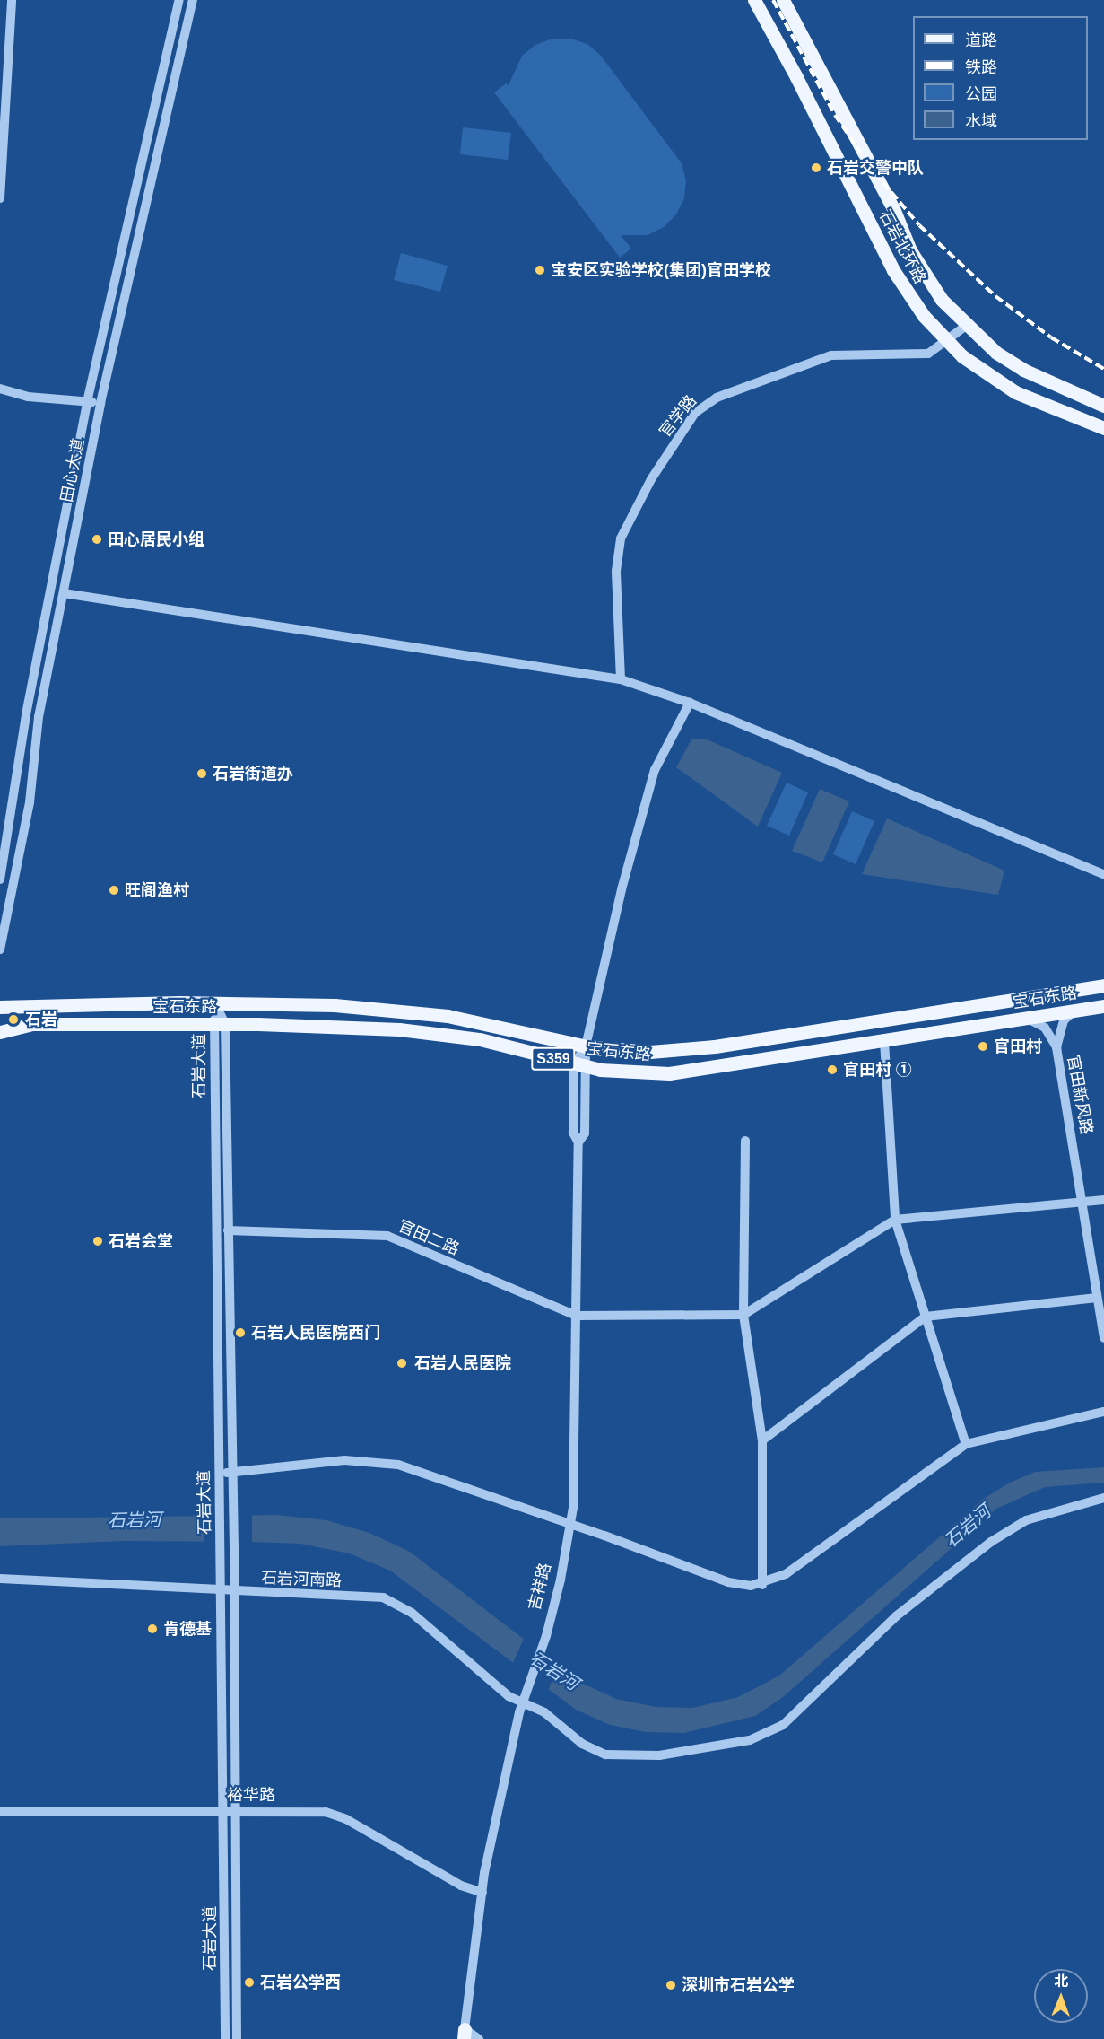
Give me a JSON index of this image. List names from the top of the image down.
{
  "streets": {
    "main road": ["石岩北环路", "宝石东路", "S359"],
    "street": [
      "官学路",
      "田心大道",
      "石岩大道",
      "官田新风路",
      "官田二路",
      "石岩河南路",
      "吉祥路",
      "裕华路"
    ]
  },
  "crossings": [
    ["石岩北环路", "官学路"],
    ["宝石东路", "石岩大道"],
    ["宝石东路", "官田新风路"],
    ["宝石东路", "吉祥路"],
    ["石岩大道", "官田二路"],
    ["石岩大道", "石岩河南路"],
    ["石岩大道", "裕华路"],
    ["官田二路", "吉祥路"],
    ["石岩河南路", "吉祥路"],
    ["吉祥路", "裕华路"]
  ],
  "water": ["石岩河"],
  "places": [
    "石岩交警中队",
    "宝安区实验学校(集团)官田学校",
    "田心居民小组",
    "石岩街道办",
    "旺阁渔村",
    "石岩",
    "官田村",
    "官田村 ①",
    "石岩会堂",
    "石岩人民医院西门",
    "石岩人民医院",
    "肯德基",
    "石岩公学西",
    "深圳市石岩公学"
  ],
  "legend": [
    "道路",
    "铁路",
    "公园",
    "水域"
  ],
  "north": "top"
}
